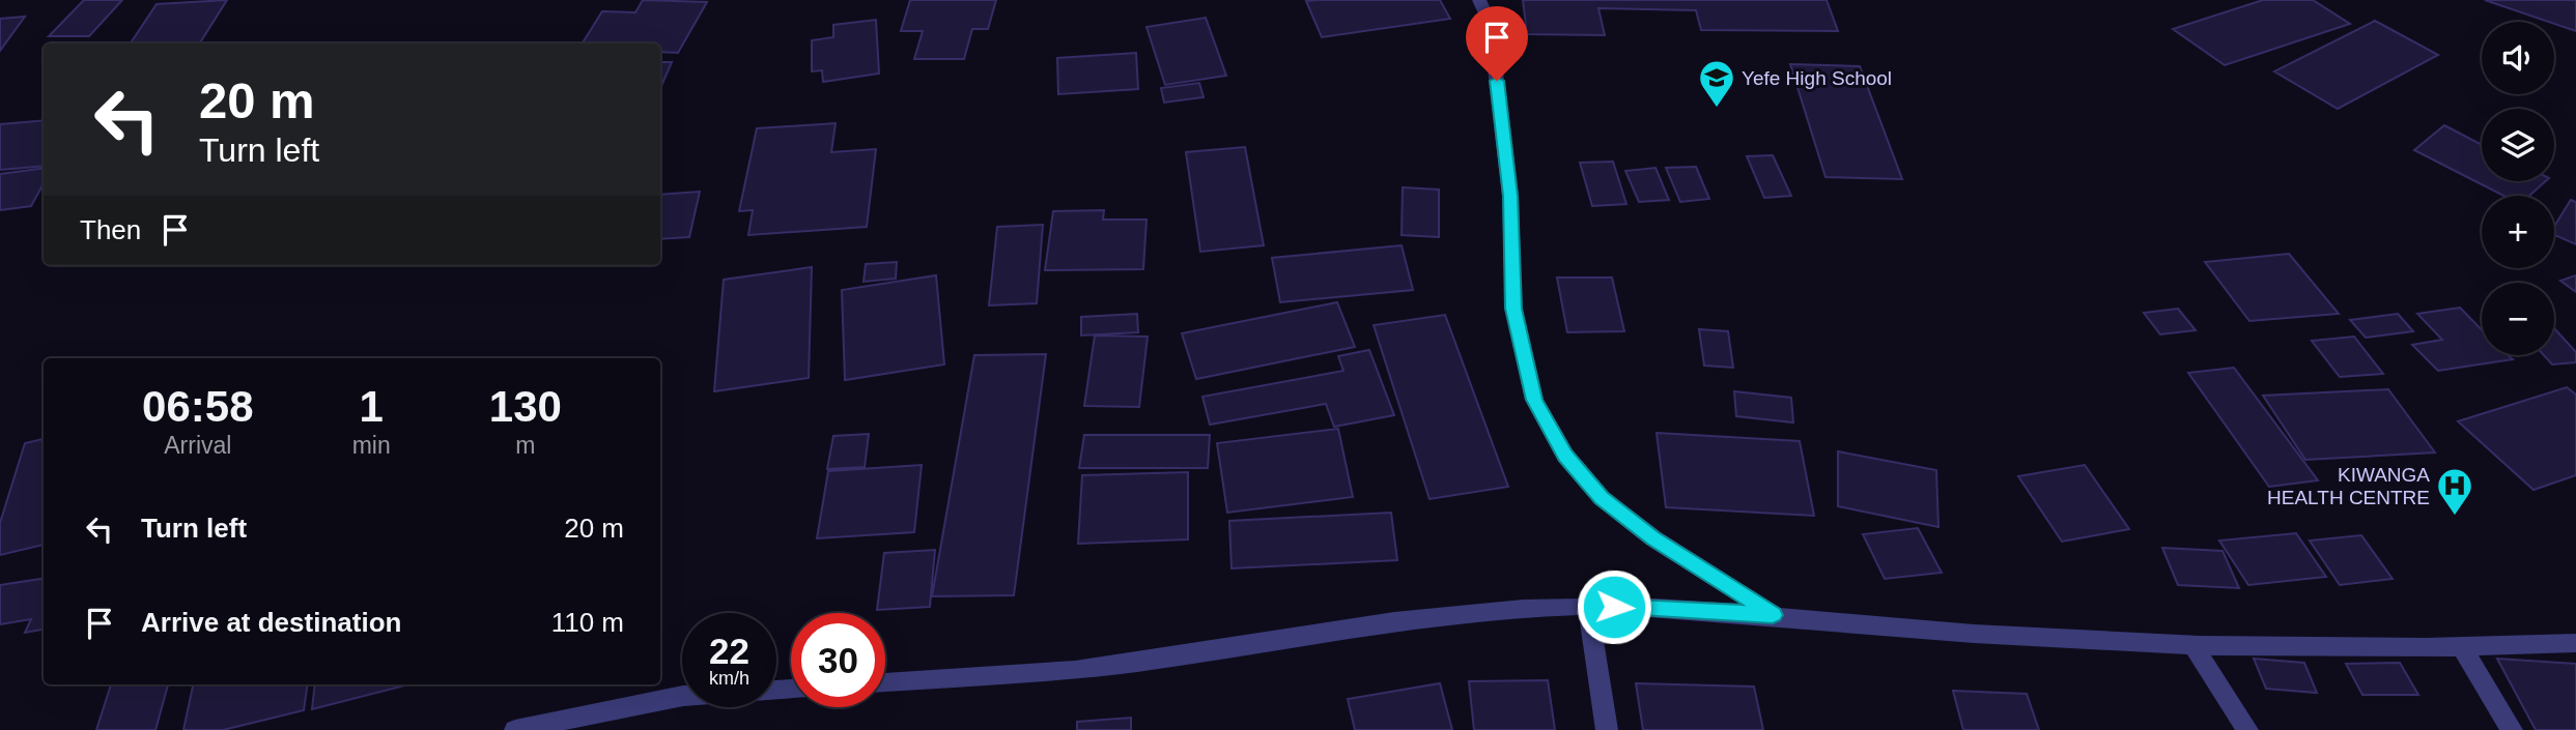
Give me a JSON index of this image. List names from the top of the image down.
{
  "places": {
    "school or university": ["Yefe High School"],
    "hospital": ["KIWANGA HEALTH CENTRE"]
  },
  "page": {
    "map_buttons": ["+", "−"],
    "turn": ["20 m", "Turn left"],
    "then": "Then",
    "eta": [
      "06:58",
      "Arrival",
      "1",
      "min",
      "130",
      "m"
    ],
    "list": [
      {
        "name": "Turn left",
        "value": "20 m"
      },
      {
        "name": "Arrive at destination",
        "value": "110 m"
      }
    ],
    "speed": "22 km/h",
    "limit": "30"
  }
}
